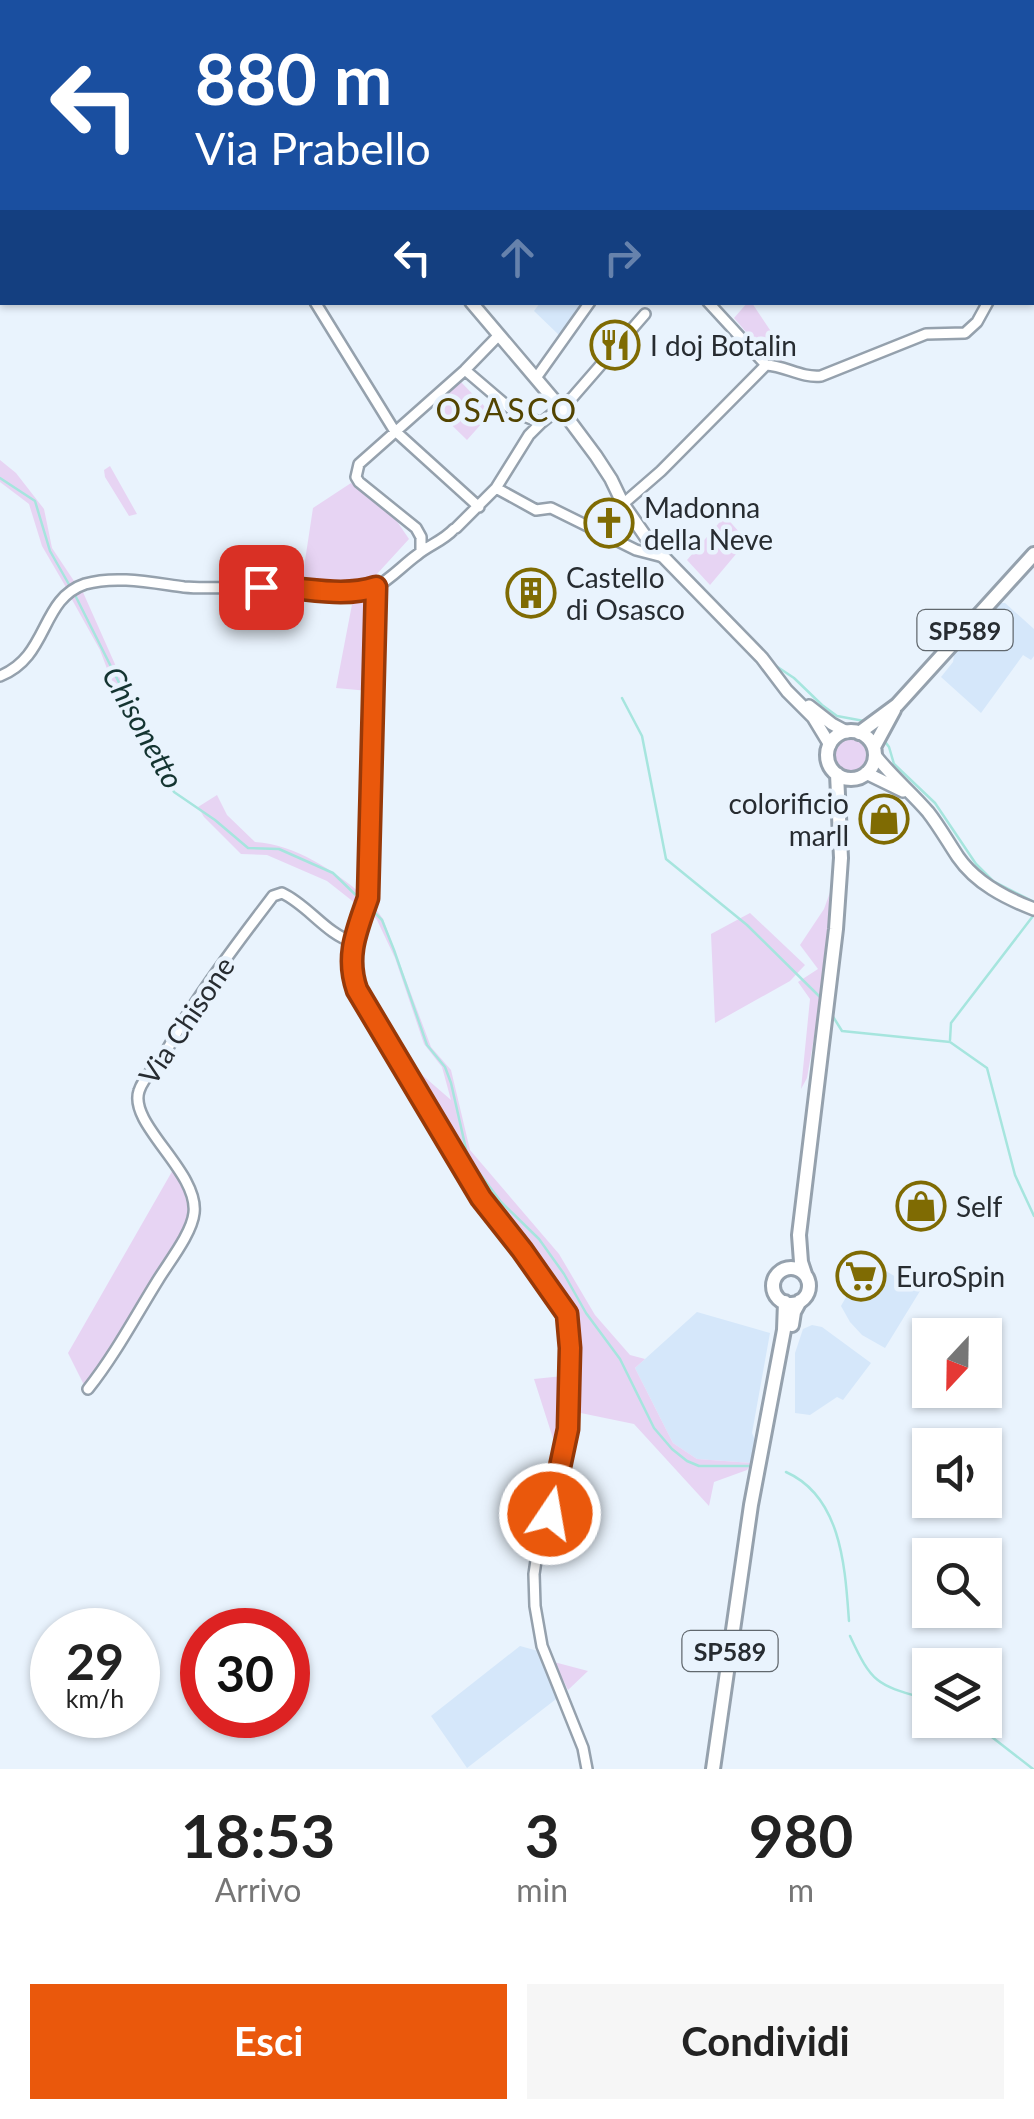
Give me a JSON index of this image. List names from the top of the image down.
{
  "streets": {
    "main road": ["SP589"],
    "street": ["Via Chisone"]
  },
  "districts": ["OSASCO"],
  "water": ["Chisonetto"],
  "places": {
    "restaurant": ["I doj Botalin"],
    "church": ["Madonna della Neve"],
    "building": ["Castello di Osasco"],
    "shop": ["colorificio marll", "Self"],
    "supermarket": ["EuroSpin"]
  },
  "north": "bottom",
  "page": {
    "turn": ["880 m", "Via Prabello"],
    "speed": "29 km/h",
    "limit": "30",
    "eta": [
      "18:53",
      "Arrivo",
      "3",
      "min",
      "980",
      "m"
    ],
    "buttons": ["Esci", "Condividi"]
  }
}
